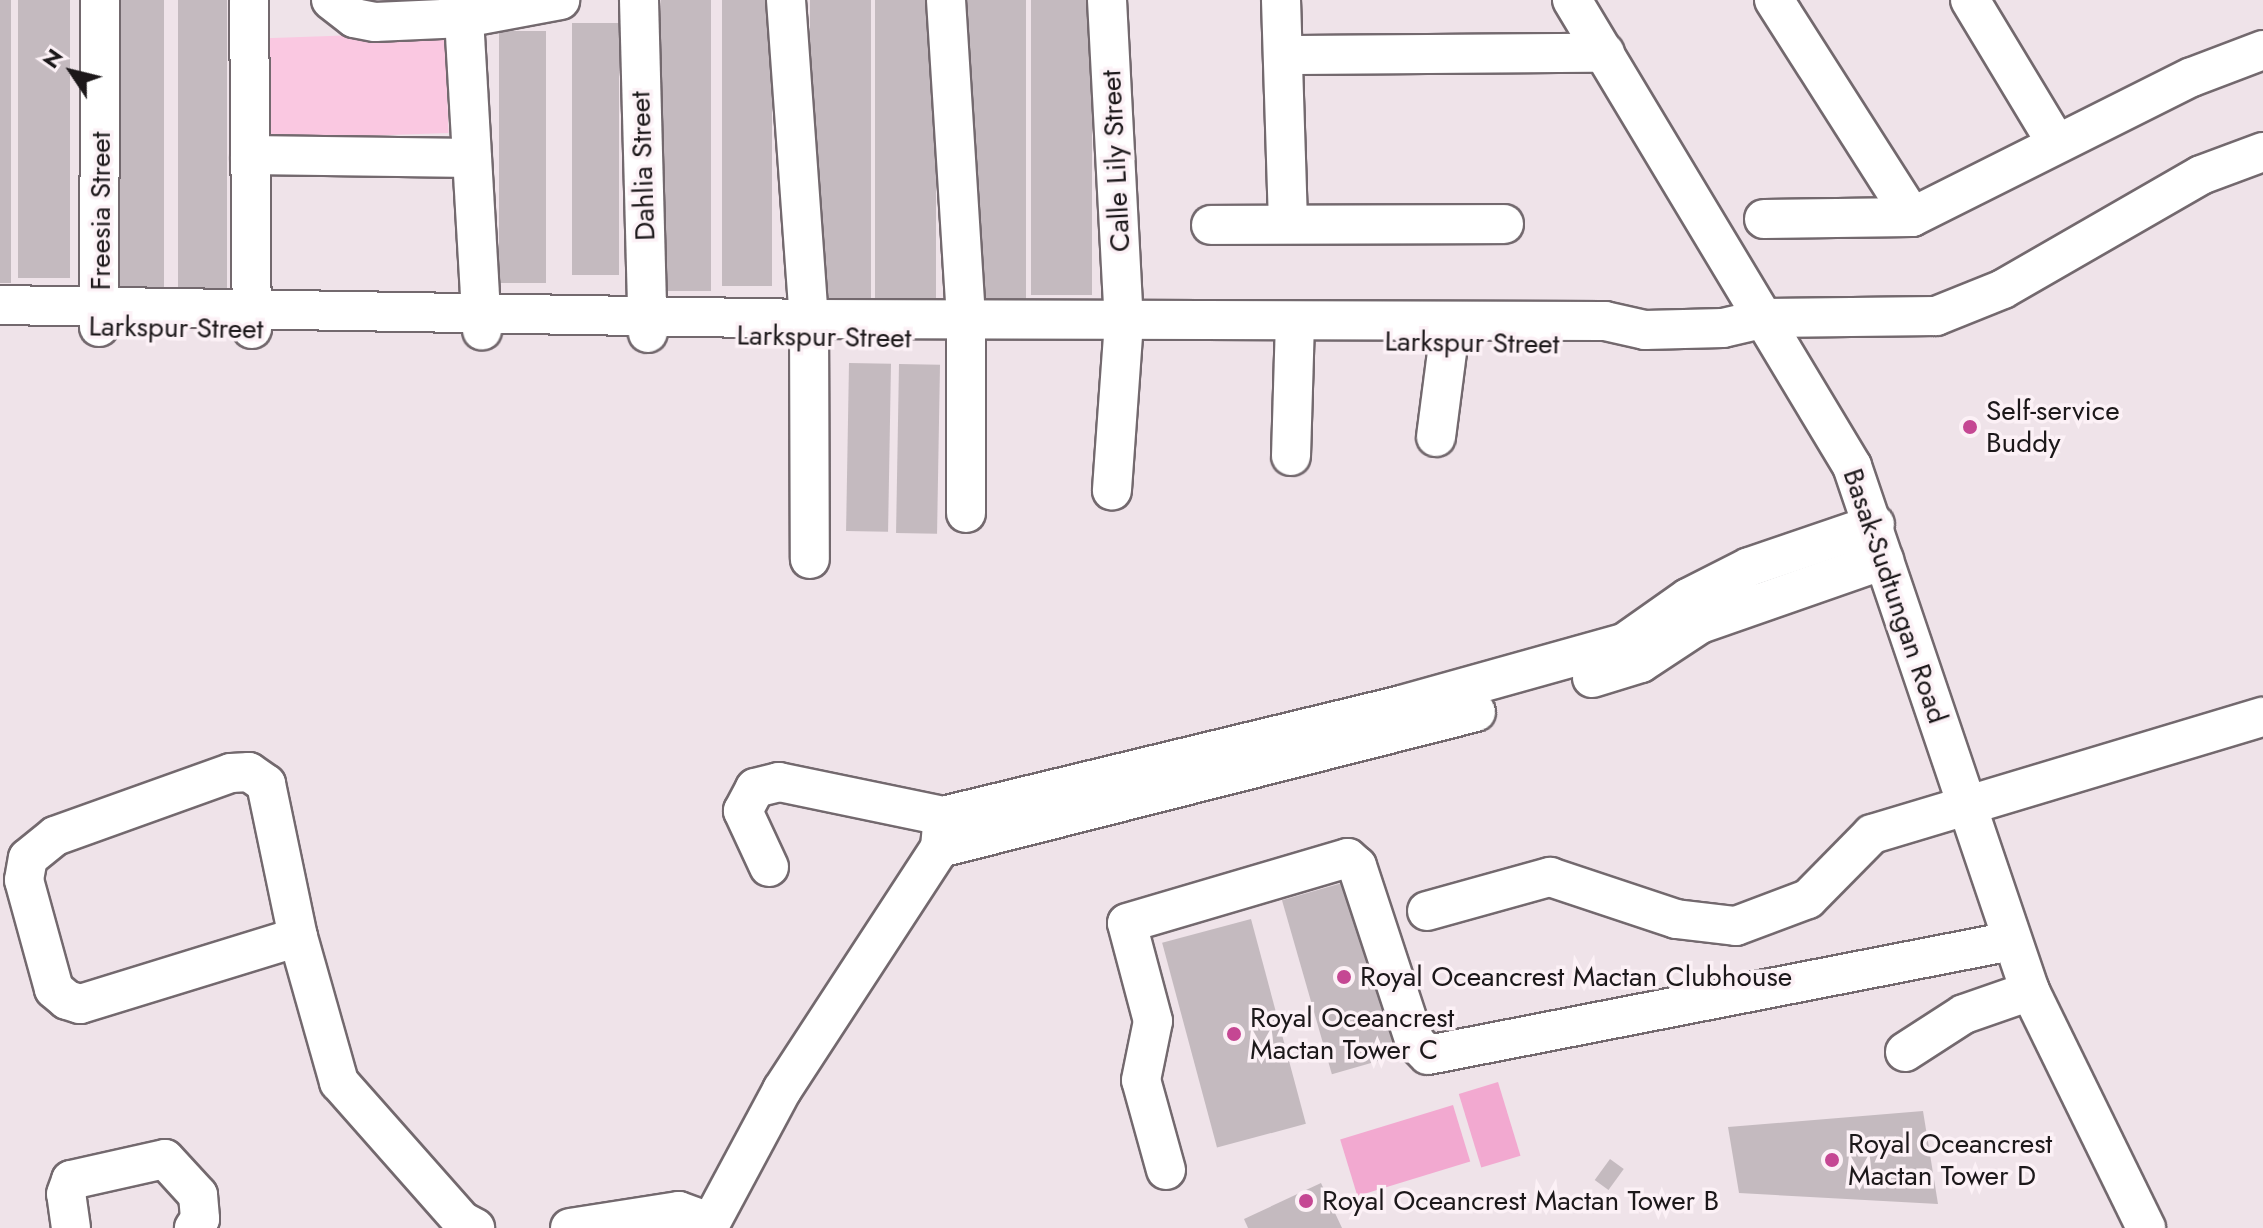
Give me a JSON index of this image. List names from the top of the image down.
{
  "streets": {
    "street": [
      "Calle Lily Street",
      "Dahlia Street",
      "Freesia Street",
      "Larkspur Street",
      "Basak-Sudtungan Road"
    ]
  },
  "crossings": [
    ["Calle Lily Street", "Larkspur Street"],
    ["Dahlia Street", "Larkspur Street"],
    ["Freesia Street", "Larkspur Street"],
    ["Larkspur Street", "Basak-Sudtungan Road"]
  ],
  "places": [
    "Self-service Buddy",
    "Royal Oceancrest Mactan Clubhouse",
    "Royal Oceancrest Mactan Tower C",
    "Royal Oceancrest Mactan Tower D",
    "Royal Oceancrest Mactan Tower B"
  ],
  "north": "top left"
}
